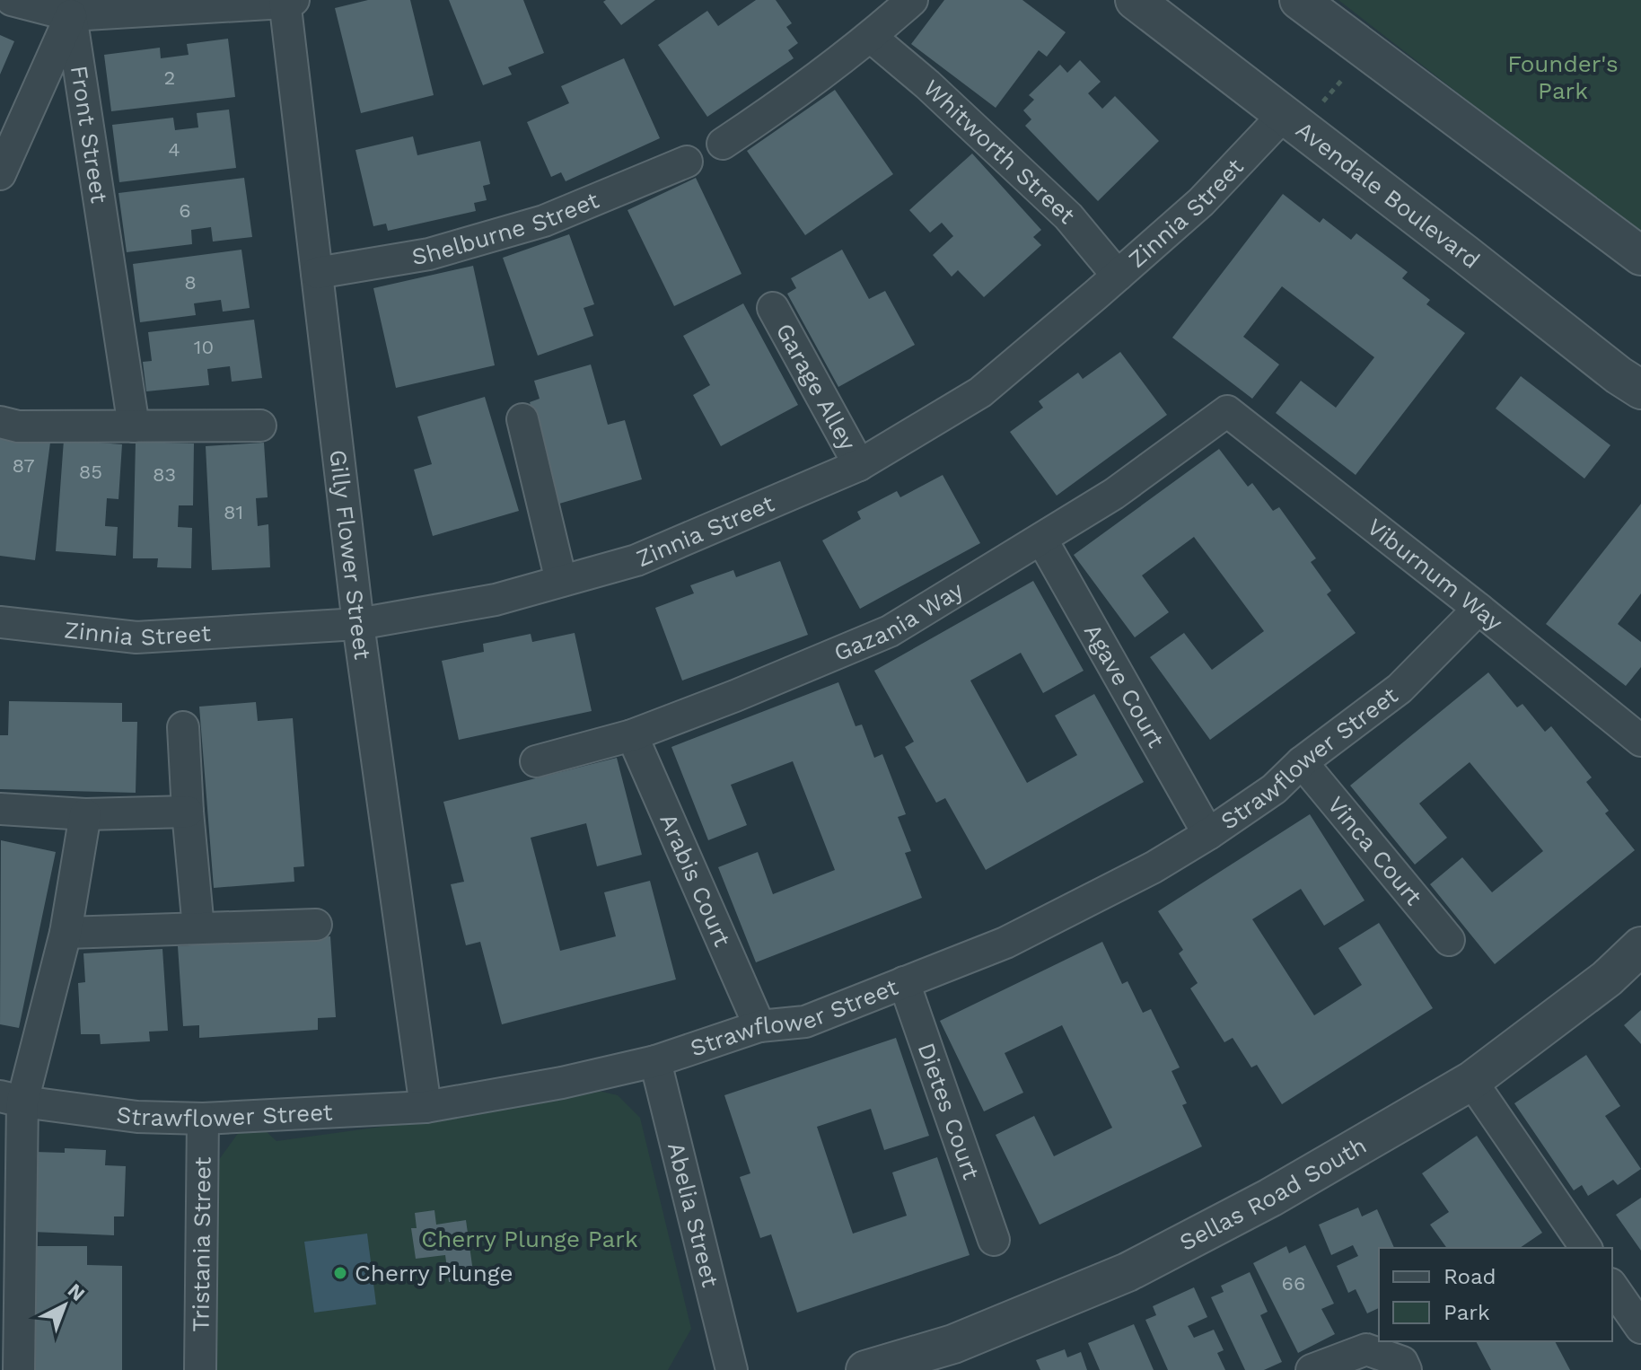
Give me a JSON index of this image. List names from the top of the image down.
{
  "streets": {
    "street": [
      "Front Street",
      "Whitworth Street",
      "Avendale Boulevard",
      "Zinnia Street",
      "Shelburne Street",
      "Garage Alley",
      "Gilly Flower Street",
      "Viburnum Way",
      "Gazania Way",
      "Agave Court",
      "Strawflower Street",
      "Vinca Court",
      "Arabis Court",
      "Dietes Court",
      "Sellas Road South",
      "Abelia Street",
      "Tristania Street"
    ]
  },
  "crossings": [
    ["Whitworth Street", "Zinnia Street"],
    ["Avendale Boulevard", "Zinnia Street"],
    ["Zinnia Street", "Garage Alley"],
    ["Zinnia Street", "Gilly Flower Street"],
    ["Shelburne Street", "Gilly Flower Street"],
    ["Gilly Flower Street", "Strawflower Street"],
    ["Viburnum Way", "Gazania Way"],
    ["Viburnum Way", "Strawflower Street"],
    ["Gazania Way", "Agave Court"],
    ["Gazania Way", "Arabis Court"],
    ["Agave Court", "Strawflower Street"],
    ["Strawflower Street", "Vinca Court"],
    ["Strawflower Street", "Arabis Court"],
    ["Strawflower Street", "Dietes Court"],
    ["Strawflower Street", "Abelia Street"],
    ["Strawflower Street", "Tristania Street"]
  ],
  "parks": ["Founder's Park", "Cherry Plunge Park"],
  "places": ["Cherry Plunge"],
  "house_numbers": [
    "2",
    "4",
    "6",
    "8",
    "10",
    "87",
    "85",
    "83",
    "81",
    "66"
  ],
  "legend": ["Road", "Park"],
  "north": "top right"
}
